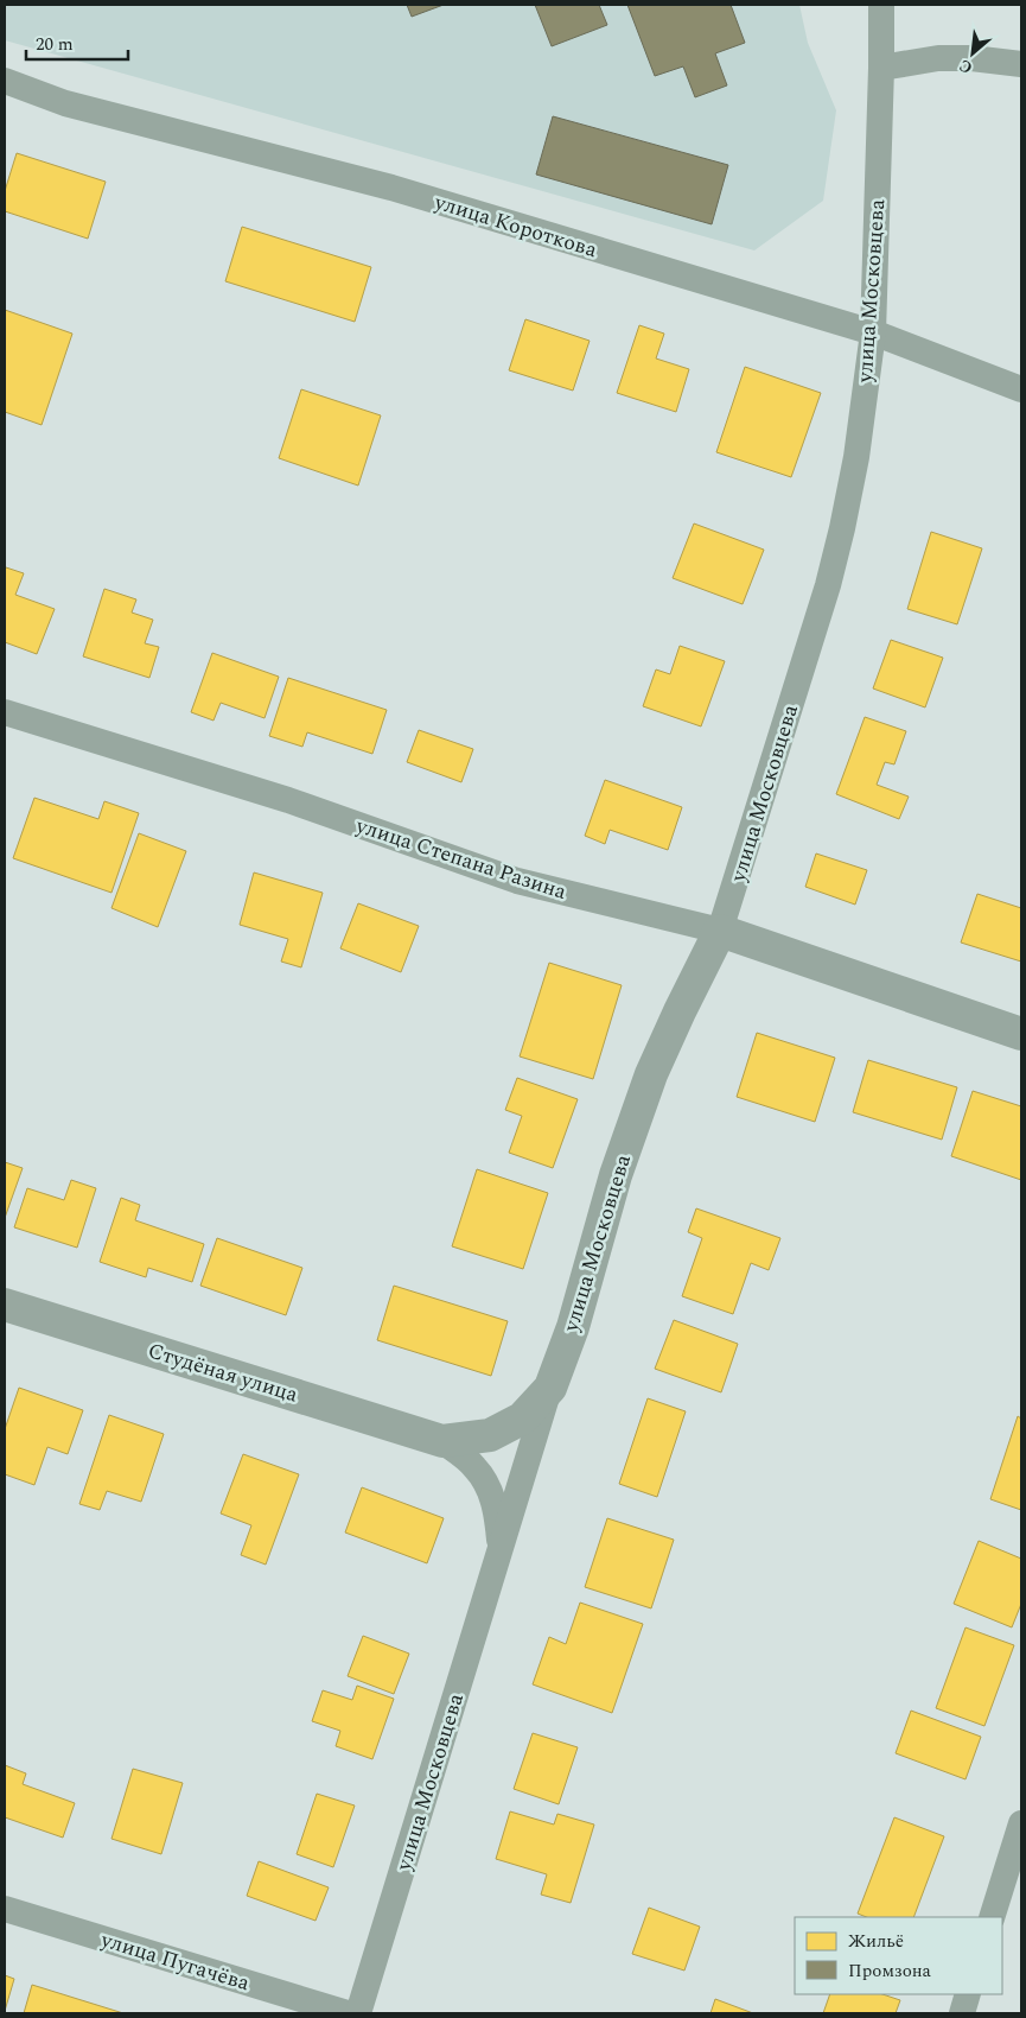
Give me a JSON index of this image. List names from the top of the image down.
{
  "streets": {
    "street": [
      "улица Короткова",
      "улица Московцева",
      "улица Степана Разина",
      "Студёная улица",
      "улица Пугачёва"
    ]
  },
  "crossings": [
    ["улица Короткова", "улица Московцева"],
    ["улица Московцева", "улица Степана Разина"],
    ["улица Московцева", "Студёная улица"]
  ],
  "legend": ["Жильё", "Промзона"],
  "scale_bar": "20 m",
  "north": "bottom left"
}
